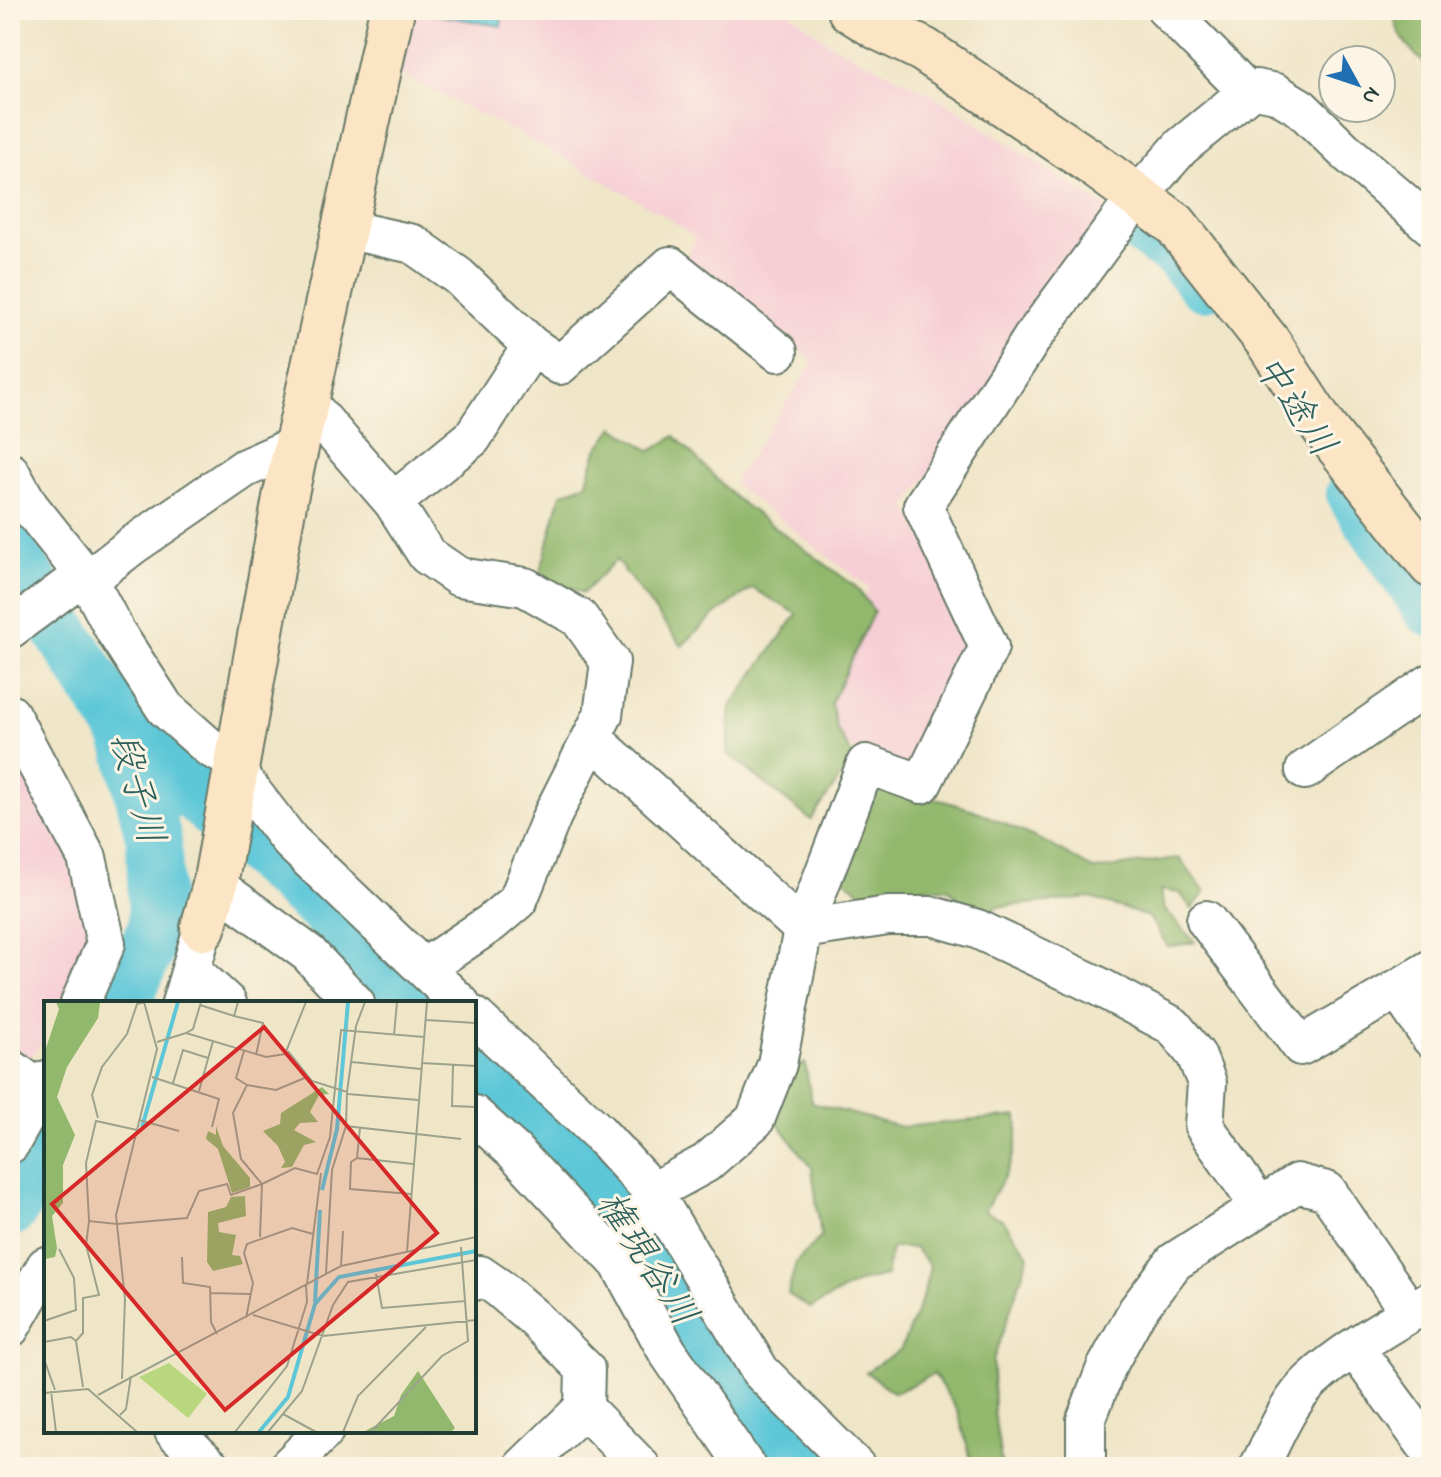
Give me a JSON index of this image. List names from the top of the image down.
{
  "water": ["中途川", "段子川", "権現谷川"],
  "north": "bottom right"
}
